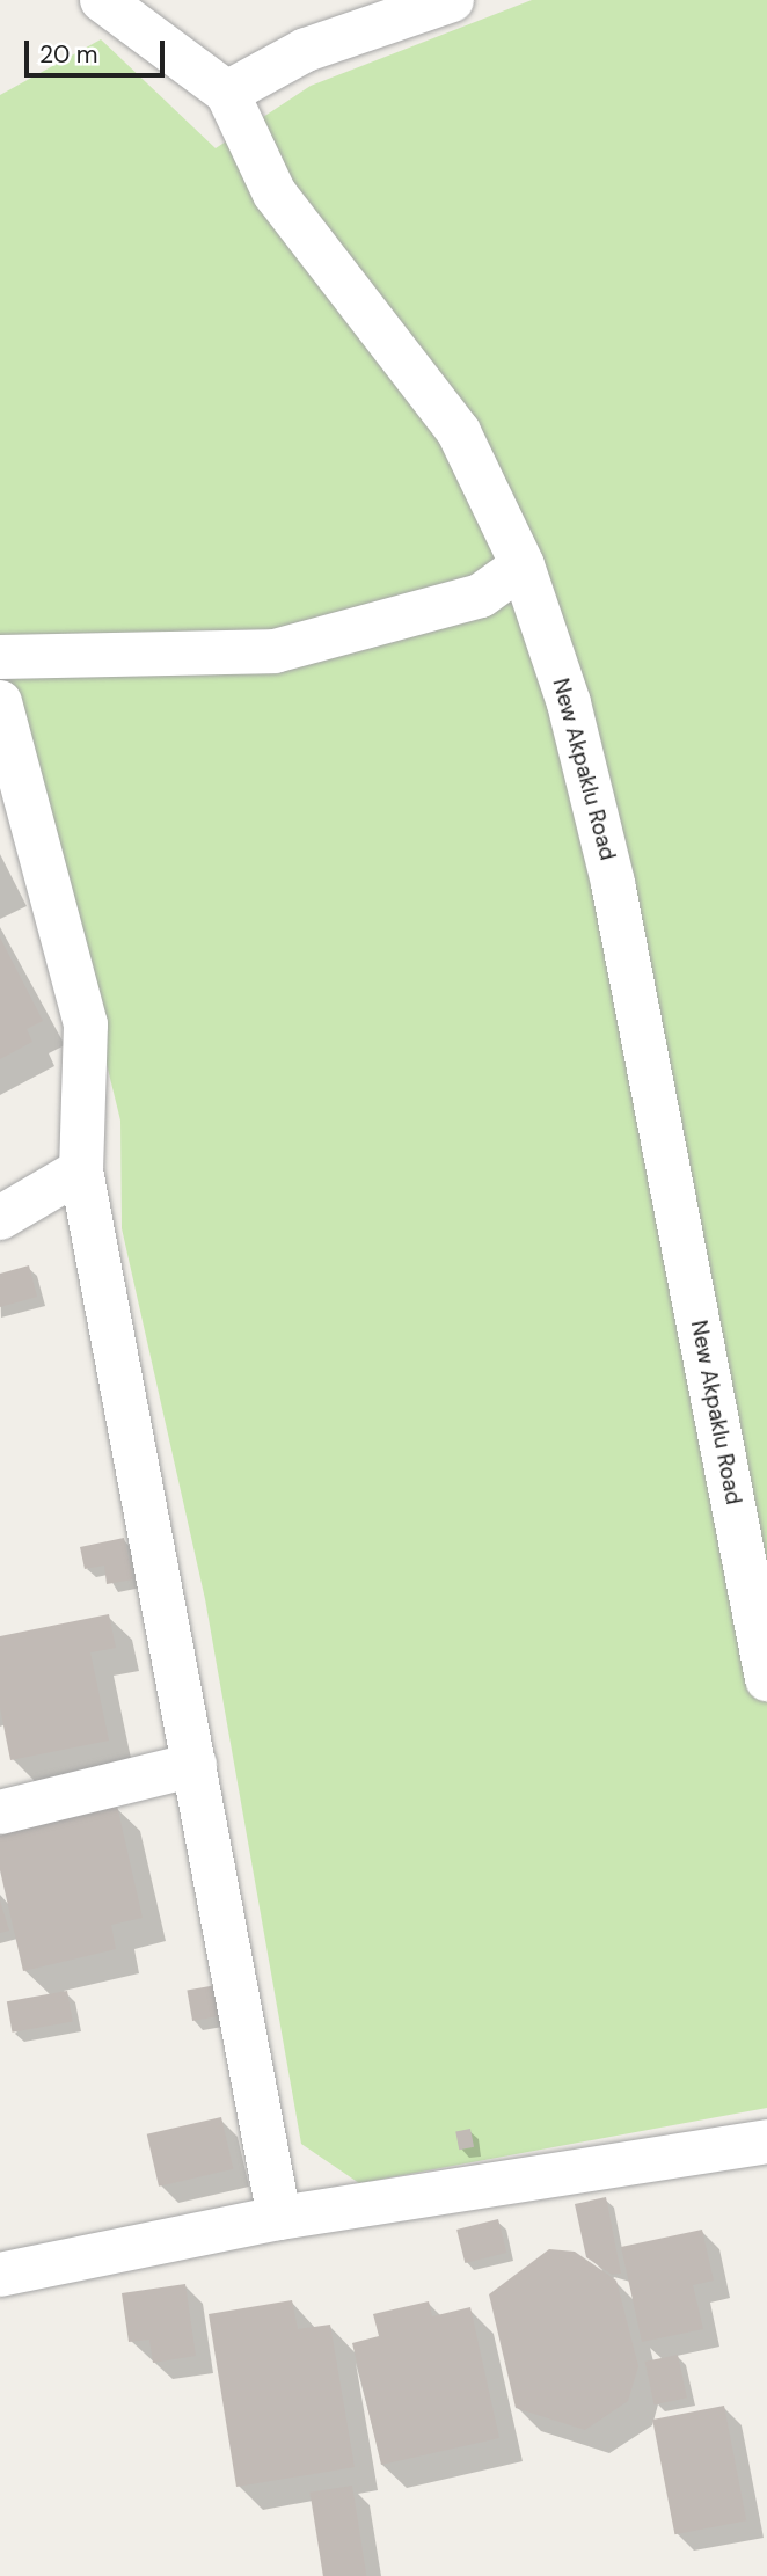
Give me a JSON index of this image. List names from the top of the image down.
{
  "streets": {
    "street": ["New Akpaklu Road"]
  },
  "scale_bar": "20 m"
}
